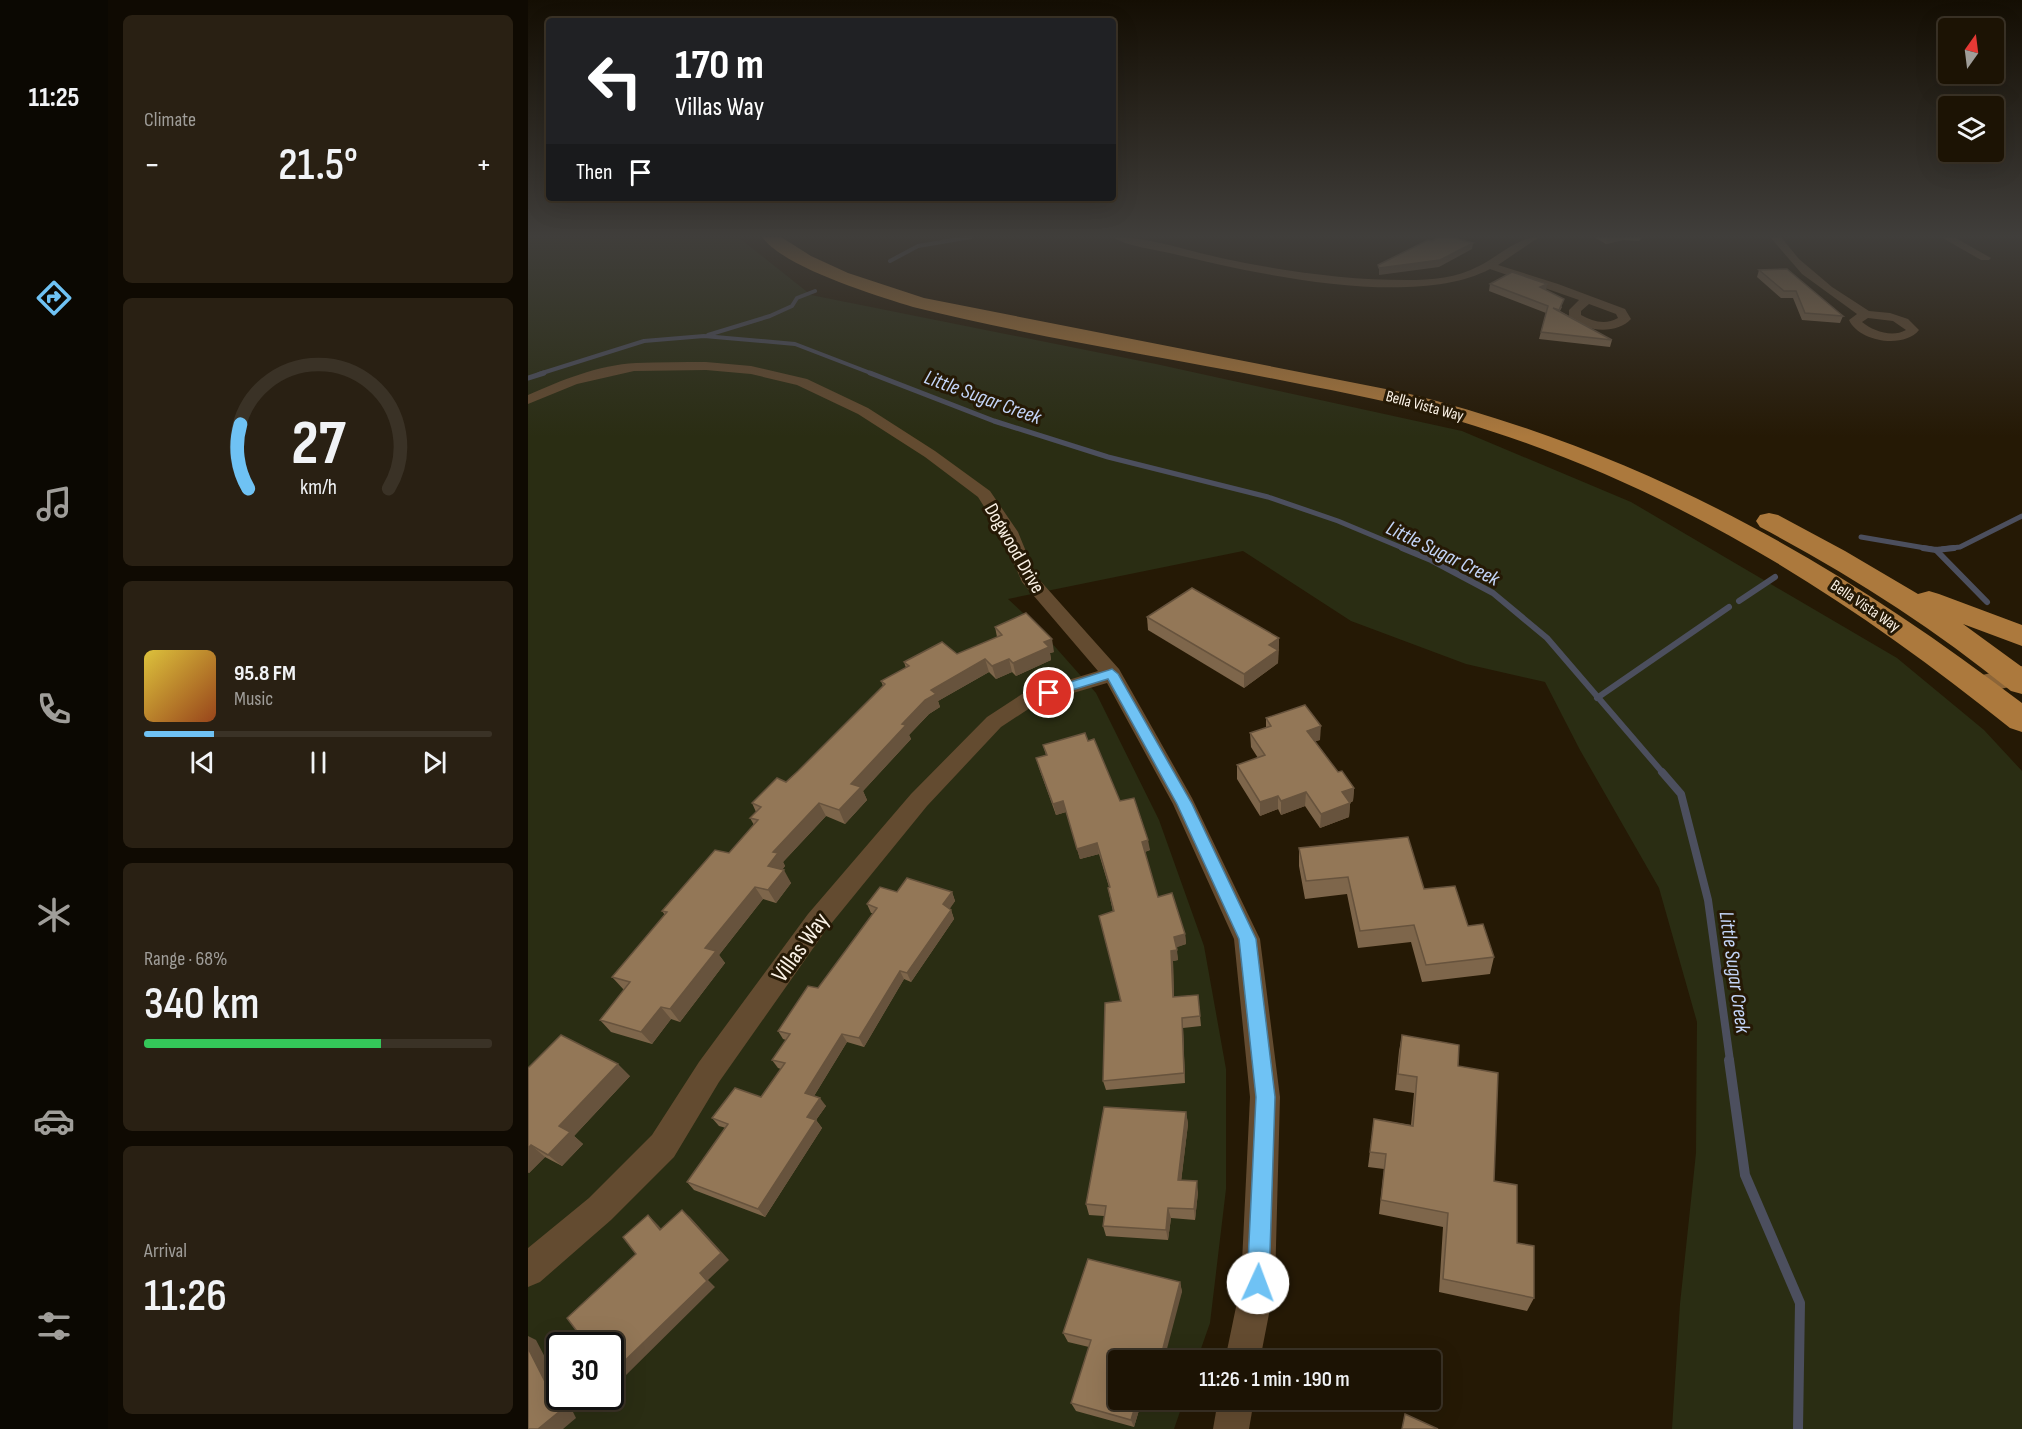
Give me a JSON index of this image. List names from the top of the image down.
{
  "streets": {
    "main road": ["Bella Vista Way"],
    "street": ["Dogwood Drive", "Villas Way"]
  },
  "crossings": [
    ["Dogwood Drive", "Villas Way"]
  ],
  "water": ["Little Sugar Creek"],
  "north": "top",
  "page": {
    "tabs": "11:25",
    "tile": [
      "Climate",
      ["Range · 68%", "340 km"],
      ["Arrival", "11:26"]
    ],
    "turn": ["170 m", "Villas Way"],
    "heat": ["−", "21.5°", "+"],
    "then": "Then",
    "song": ["95.8 FM", "Music"],
    "limit": "30",
    "trip": "11:26 · 1 min · 190 m",
    "gauge": ["27", "km/h"]
  }
}
